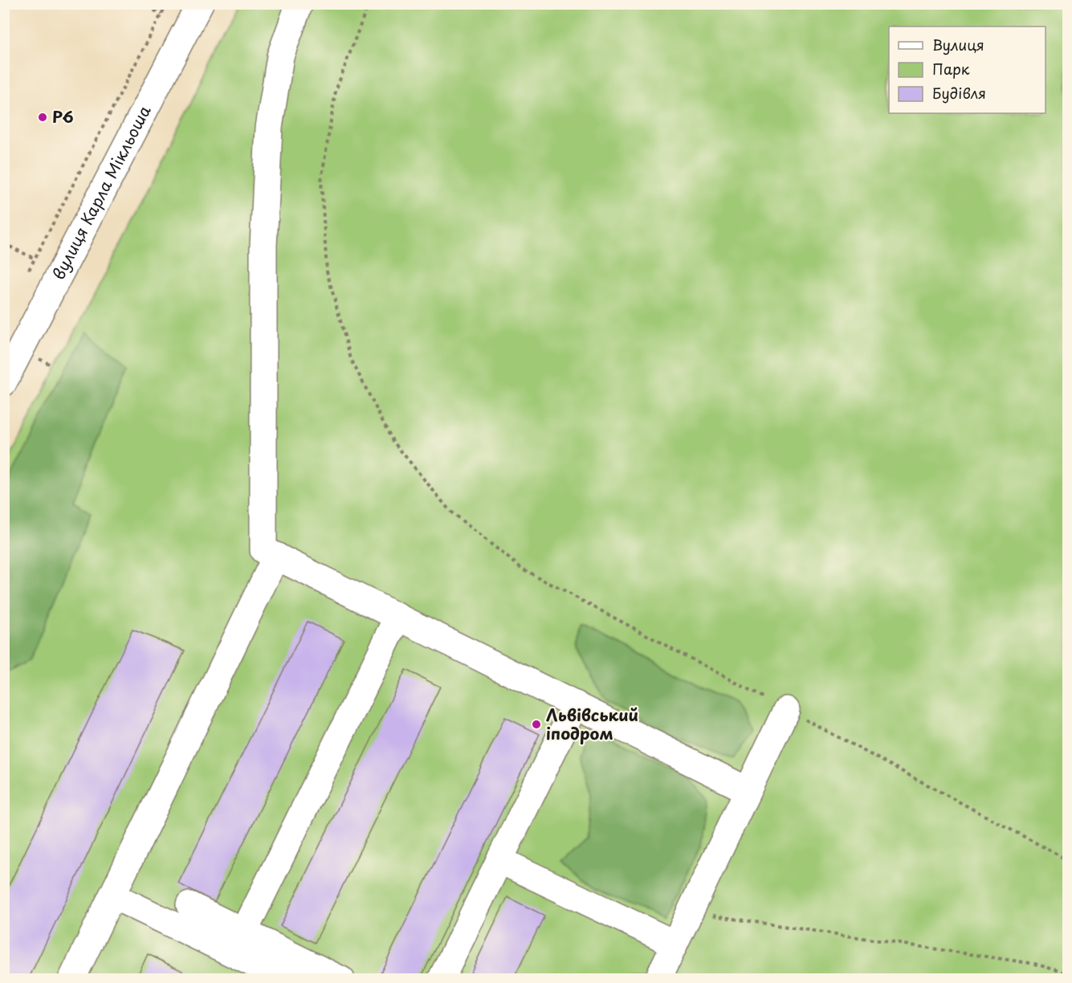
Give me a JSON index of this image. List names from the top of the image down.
{
  "streets": {
    "street": ["вулиця Карла Мікльоша"]
  },
  "places": ["P6", "Львівський іподром"],
  "legend": ["Вулиця", "Парк", "Будівля"]
}
